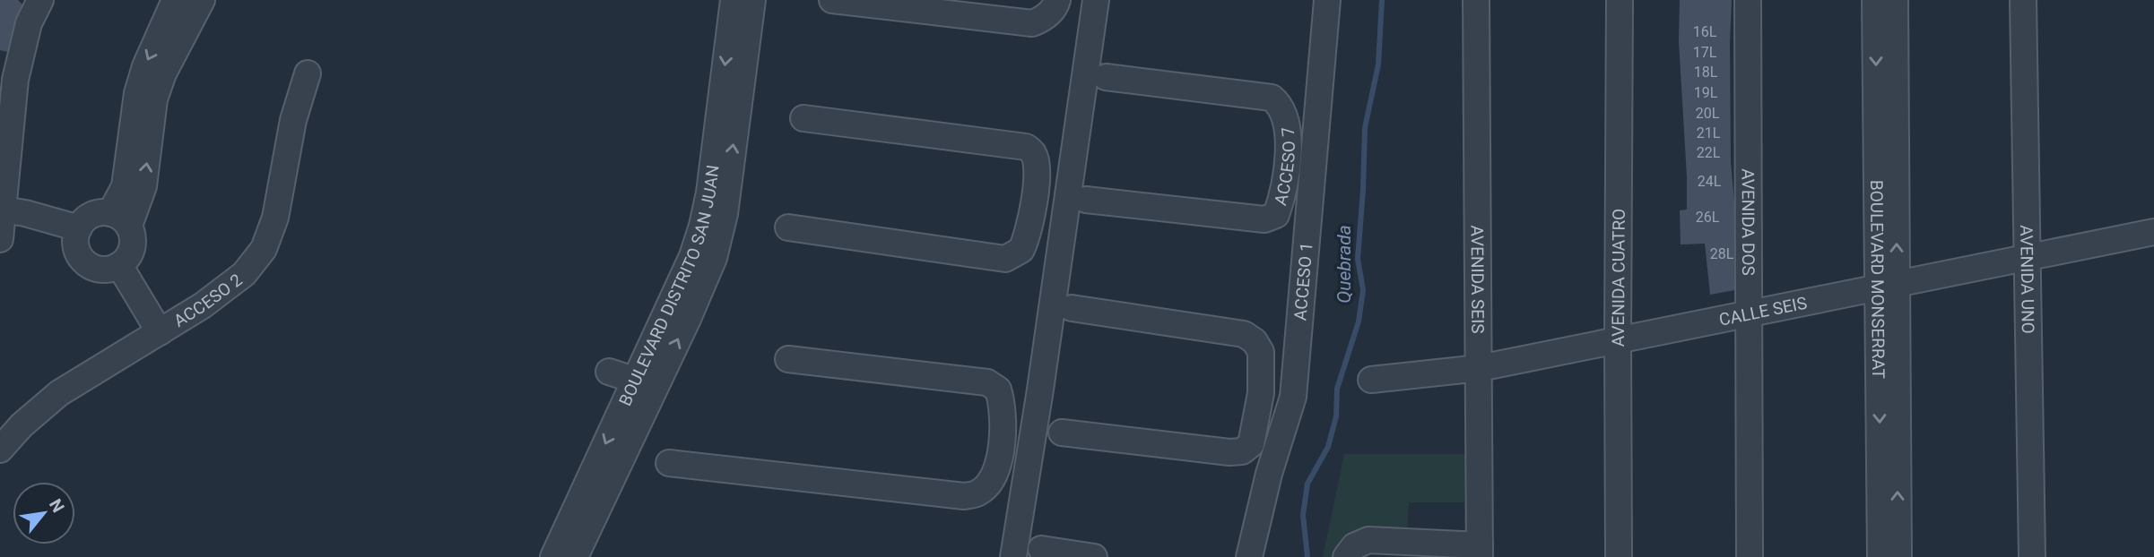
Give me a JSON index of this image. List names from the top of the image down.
{
  "streets": {
    "street": [
      "ACCESO 7",
      "AVENIDA DOS",
      "AVENIDA SEIS",
      "AVENIDA CUATRO",
      "BOULEVARD MONSERRAT",
      "AVENIDA UNO",
      "ACCESO 1",
      "BOULEVARD DISTRITO SAN JUAN",
      "ACCESO 2",
      "CALLE SEIS"
    ]
  },
  "crossings": [
    ["AVENIDA DOS", "CALLE SEIS"],
    ["AVENIDA SEIS", "CALLE SEIS"],
    ["AVENIDA CUATRO", "CALLE SEIS"],
    ["BOULEVARD MONSERRAT", "CALLE SEIS"],
    ["AVENIDA UNO", "CALLE SEIS"]
  ],
  "water": ["Quebrada"],
  "house_numbers": [
    "16L",
    "17L",
    "18L",
    "19L",
    "20L",
    "21L",
    "22L",
    "24L",
    "26L",
    "28L"
  ],
  "north": "top right"
}
